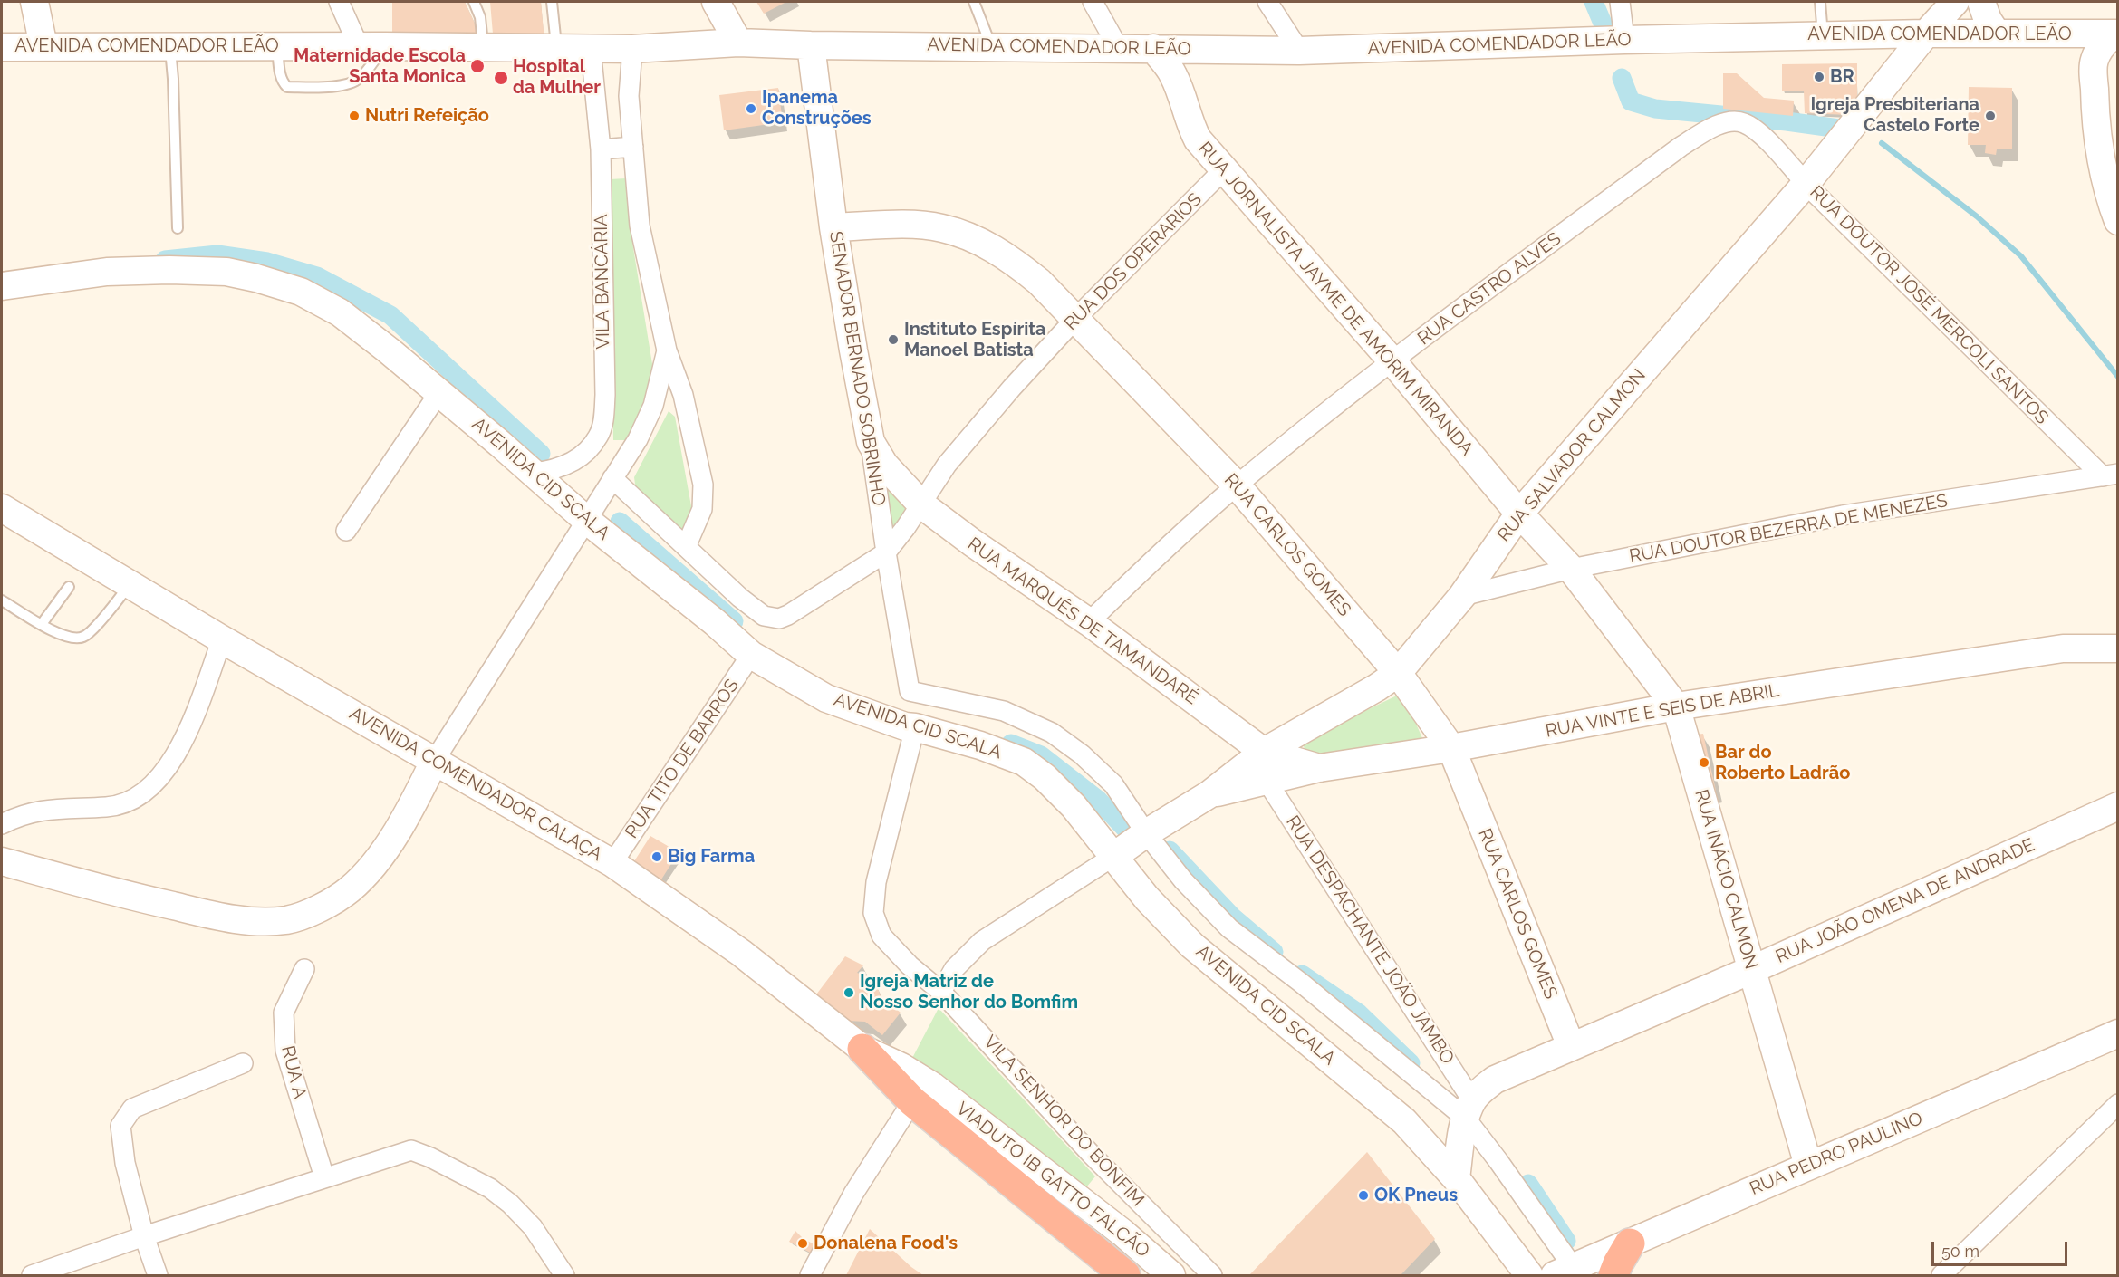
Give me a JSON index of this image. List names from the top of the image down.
{
  "streets": {
    "street": [
      "AVENIDA COMENDADOR LEÃO",
      "RUA DOS OPERARIOS",
      "VILA BANCÁRIA",
      "RUA CASTRO ALVES",
      "RUA JORNALISTA JAYME DE AMORIM MIRANDA",
      "RUA DOUTOR JOSÉ MERCOLI SANTOS",
      "SENADOR BERNADO SOBRINHO",
      "RUA SALVADOR CALMON",
      "AVENIDA CID SCALA",
      "RUA DOUTOR BEZERRA DE MENEZES",
      "RUA CARLOS GOMES",
      "RUA MARQUÊS DE TAMANDARÉ",
      "RUA VINTE E SEIS DE ABRIL",
      "RUA TITO DE BARROS",
      "AVENIDA COMENDADOR CALAÇA",
      "RUA INÁCIO CALMON",
      "RUA JOÃO OMENA DE ANDRADE",
      "RUA DESPACHANTE JOÃO JAMBO",
      "RUA A",
      "VILA SENHOR DO BONFIM",
      "RUA PEDRO PAULINO",
      "VIADUTO IB GATTO FALCÃO"
    ]
  },
  "crossings": [
    ["AVENIDA COMENDADOR LEÃO", "VILA BANCÁRIA"],
    ["AVENIDA COMENDADOR LEÃO", "RUA JORNALISTA JAYME DE AMORIM MIRANDA"],
    ["AVENIDA COMENDADOR LEÃO", "SENADOR BERNADO SOBRINHO"],
    ["AVENIDA COMENDADOR LEÃO", "RUA SALVADOR CALMON"],
    ["RUA DOS OPERARIOS", "RUA JORNALISTA JAYME DE AMORIM MIRANDA"],
    ["RUA DOS OPERARIOS", "RUA CARLOS GOMES"],
    ["RUA DOS OPERARIOS", "RUA MARQUÊS DE TAMANDARÉ"],
    ["VILA BANCÁRIA", "AVENIDA CID SCALA"],
    ["RUA CASTRO ALVES", "RUA JORNALISTA JAYME DE AMORIM MIRANDA"],
    ["RUA CASTRO ALVES", "RUA DOUTOR JOSÉ MERCOLI SANTOS"],
    ["RUA CASTRO ALVES", "RUA CARLOS GOMES"],
    ["RUA CASTRO ALVES", "RUA MARQUÊS DE TAMANDARÉ"],
    ["RUA JORNALISTA JAYME DE AMORIM MIRANDA", "RUA SALVADOR CALMON"],
    ["RUA JORNALISTA JAYME DE AMORIM MIRANDA", "RUA INÁCIO CALMON"],
    ["RUA DOUTOR JOSÉ MERCOLI SANTOS", "RUA SALVADOR CALMON"],
    ["RUA DOUTOR JOSÉ MERCOLI SANTOS", "RUA DOUTOR BEZERRA DE MENEZES"],
    ["SENADOR BERNADO SOBRINHO", "AVENIDA CID SCALA"],
    ["SENADOR BERNADO SOBRINHO", "RUA CARLOS GOMES"],
    ["SENADOR BERNADO SOBRINHO", "RUA MARQUÊS DE TAMANDARÉ"],
    ["RUA SALVADOR CALMON", "AVENIDA CID SCALA"],
    ["RUA SALVADOR CALMON", "RUA DOUTOR BEZERRA DE MENEZES"],
    ["RUA SALVADOR CALMON", "RUA CARLOS GOMES"],
    ["RUA SALVADOR CALMON", "RUA MARQUÊS DE TAMANDARÉ"],
    ["RUA SALVADOR CALMON", "RUA VINTE E SEIS DE ABRIL"],
    ["RUA SALVADOR CALMON", "RUA INÁCIO CALMON"],
    ["AVENIDA CID SCALA", "RUA TITO DE BARROS"],
    ["AVENIDA CID SCALA", "RUA JOÃO OMENA DE ANDRADE"],
    ["AVENIDA CID SCALA", "RUA DESPACHANTE JOÃO JAMBO"],
    ["AVENIDA CID SCALA", "VILA SENHOR DO BONFIM"],
    ["AVENIDA CID SCALA", "RUA PEDRO PAULINO"],
    ["RUA DOUTOR BEZERRA DE MENEZES", "RUA INÁCIO CALMON"],
    ["RUA CARLOS GOMES", "RUA VINTE E SEIS DE ABRIL"],
    ["RUA CARLOS GOMES", "RUA JOÃO OMENA DE ANDRADE"],
    ["RUA MARQUÊS DE TAMANDARÉ", "RUA VINTE E SEIS DE ABRIL"],
    ["RUA VINTE E SEIS DE ABRIL", "RUA INÁCIO CALMON"],
    ["RUA VINTE E SEIS DE ABRIL", "RUA DESPACHANTE JOÃO JAMBO"],
    ["RUA TITO DE BARROS", "AVENIDA COMENDADOR CALAÇA"],
    ["RUA INÁCIO CALMON", "RUA JOÃO OMENA DE ANDRADE"],
    ["RUA INÁCIO CALMON", "RUA PEDRO PAULINO"],
    ["RUA JOÃO OMENA DE ANDRADE", "RUA DESPACHANTE JOÃO JAMBO"]
  ],
  "places": [
    "Maternidade Escola Santa Monica",
    "BR",
    "Hospital da Mulher",
    "Ipanema Construções",
    "Nutri Refeição",
    "Igreja Presbiteriana Castelo Forte",
    "Instituto Espírita Manoel Batista",
    "Bar do Roberto Ladrão",
    "Big Farma",
    "Igreja Matriz de Nosso Senhor do Bomfim",
    "OK Pneus",
    "Donalena Food's"
  ],
  "scale_bar": "50 m"
}
